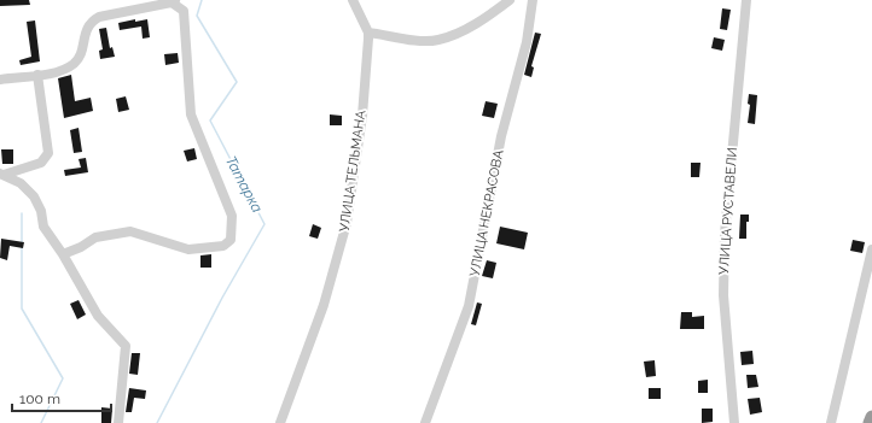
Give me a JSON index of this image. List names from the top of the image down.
{
  "streets": {
    "street": ["УЛИЦА ТЕЛЬМАНА", "УЛИЦА РУСТАВЕЛИ", "УЛИЦА НЕКРАСОВА"]
  },
  "water": ["Татарка"],
  "scale_bar": "100 m"
}
